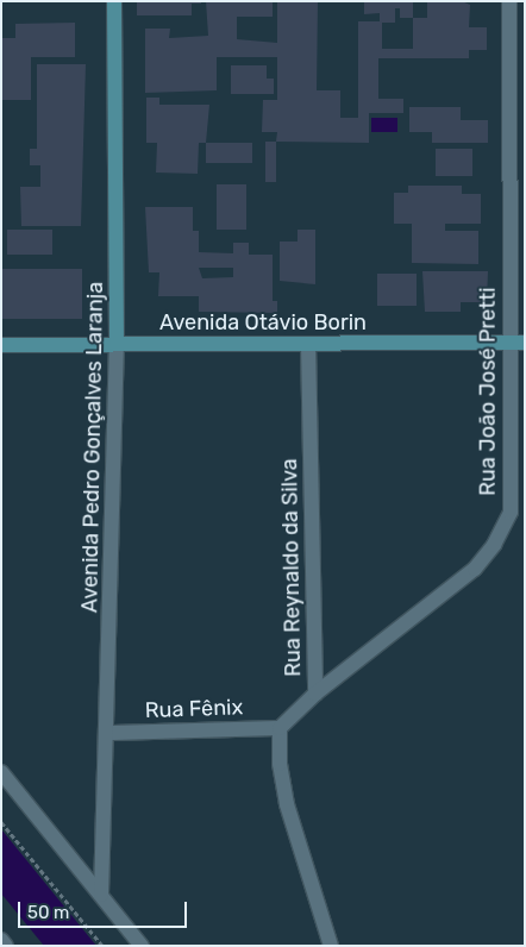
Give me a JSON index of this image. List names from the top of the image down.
{
  "streets": {
    "street": [
      "Avenida Otávio Borin",
      "Rua João José Pretti",
      "Avenida Pedro Gonçalves Laranja",
      "Rua Reynaldo da Silva",
      "Rua Fênix"
    ]
  },
  "crossings": [
    ["Avenida Otávio Borin", "Rua João José Pretti"],
    ["Avenida Otávio Borin", "Avenida Pedro Gonçalves Laranja"],
    ["Avenida Otávio Borin", "Rua Reynaldo da Silva"],
    ["Rua João José Pretti", "Rua Reynaldo da Silva"],
    ["Avenida Pedro Gonçalves Laranja", "Rua Fênix"],
    ["Rua Reynaldo da Silva", "Rua Fênix"]
  ],
  "scale_bar": "50 m"
}
